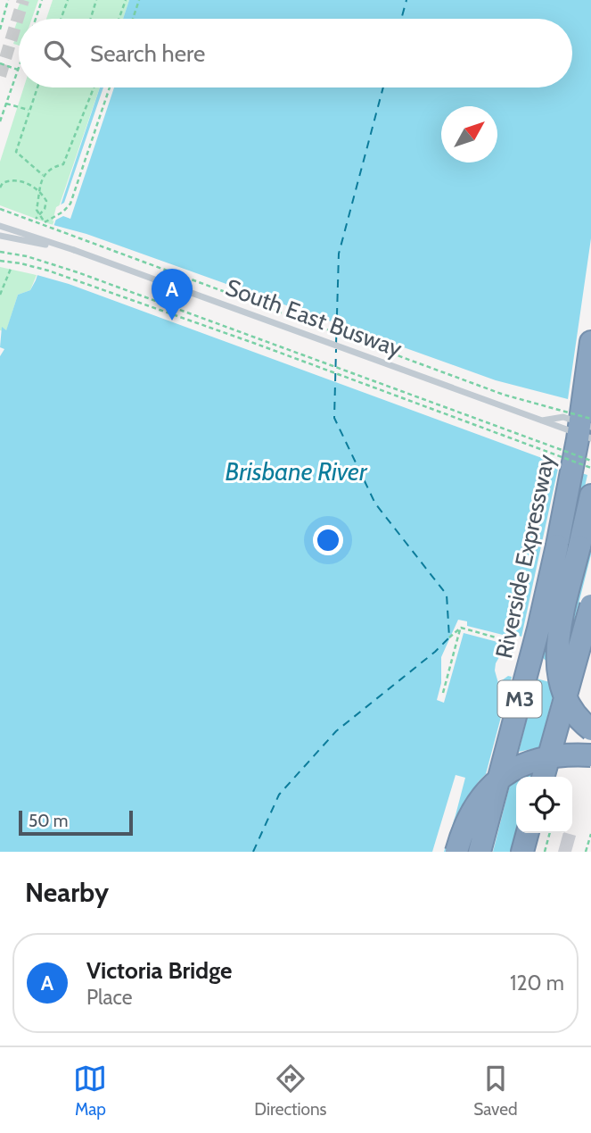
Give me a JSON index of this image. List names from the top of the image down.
{
  "streets": {
    "highway": ["Riverside Expressway", "M3"],
    "lane": ["South East Busway"]
  },
  "water": ["Brisbane River"],
  "scale_bar": "50 m",
  "north": "top right",
  "page": {
    "search": "Search here",
    "pins": "A",
    "scale": "50 m",
    "heading": "Nearby",
    "list": [
      {
        "mark": "A",
        "name": "Victoria Bridge",
        "note": "Place",
        "value": "120 m"
      }
    ],
    "nav": ["Map", "Directions", "Saved"]
  }
}
